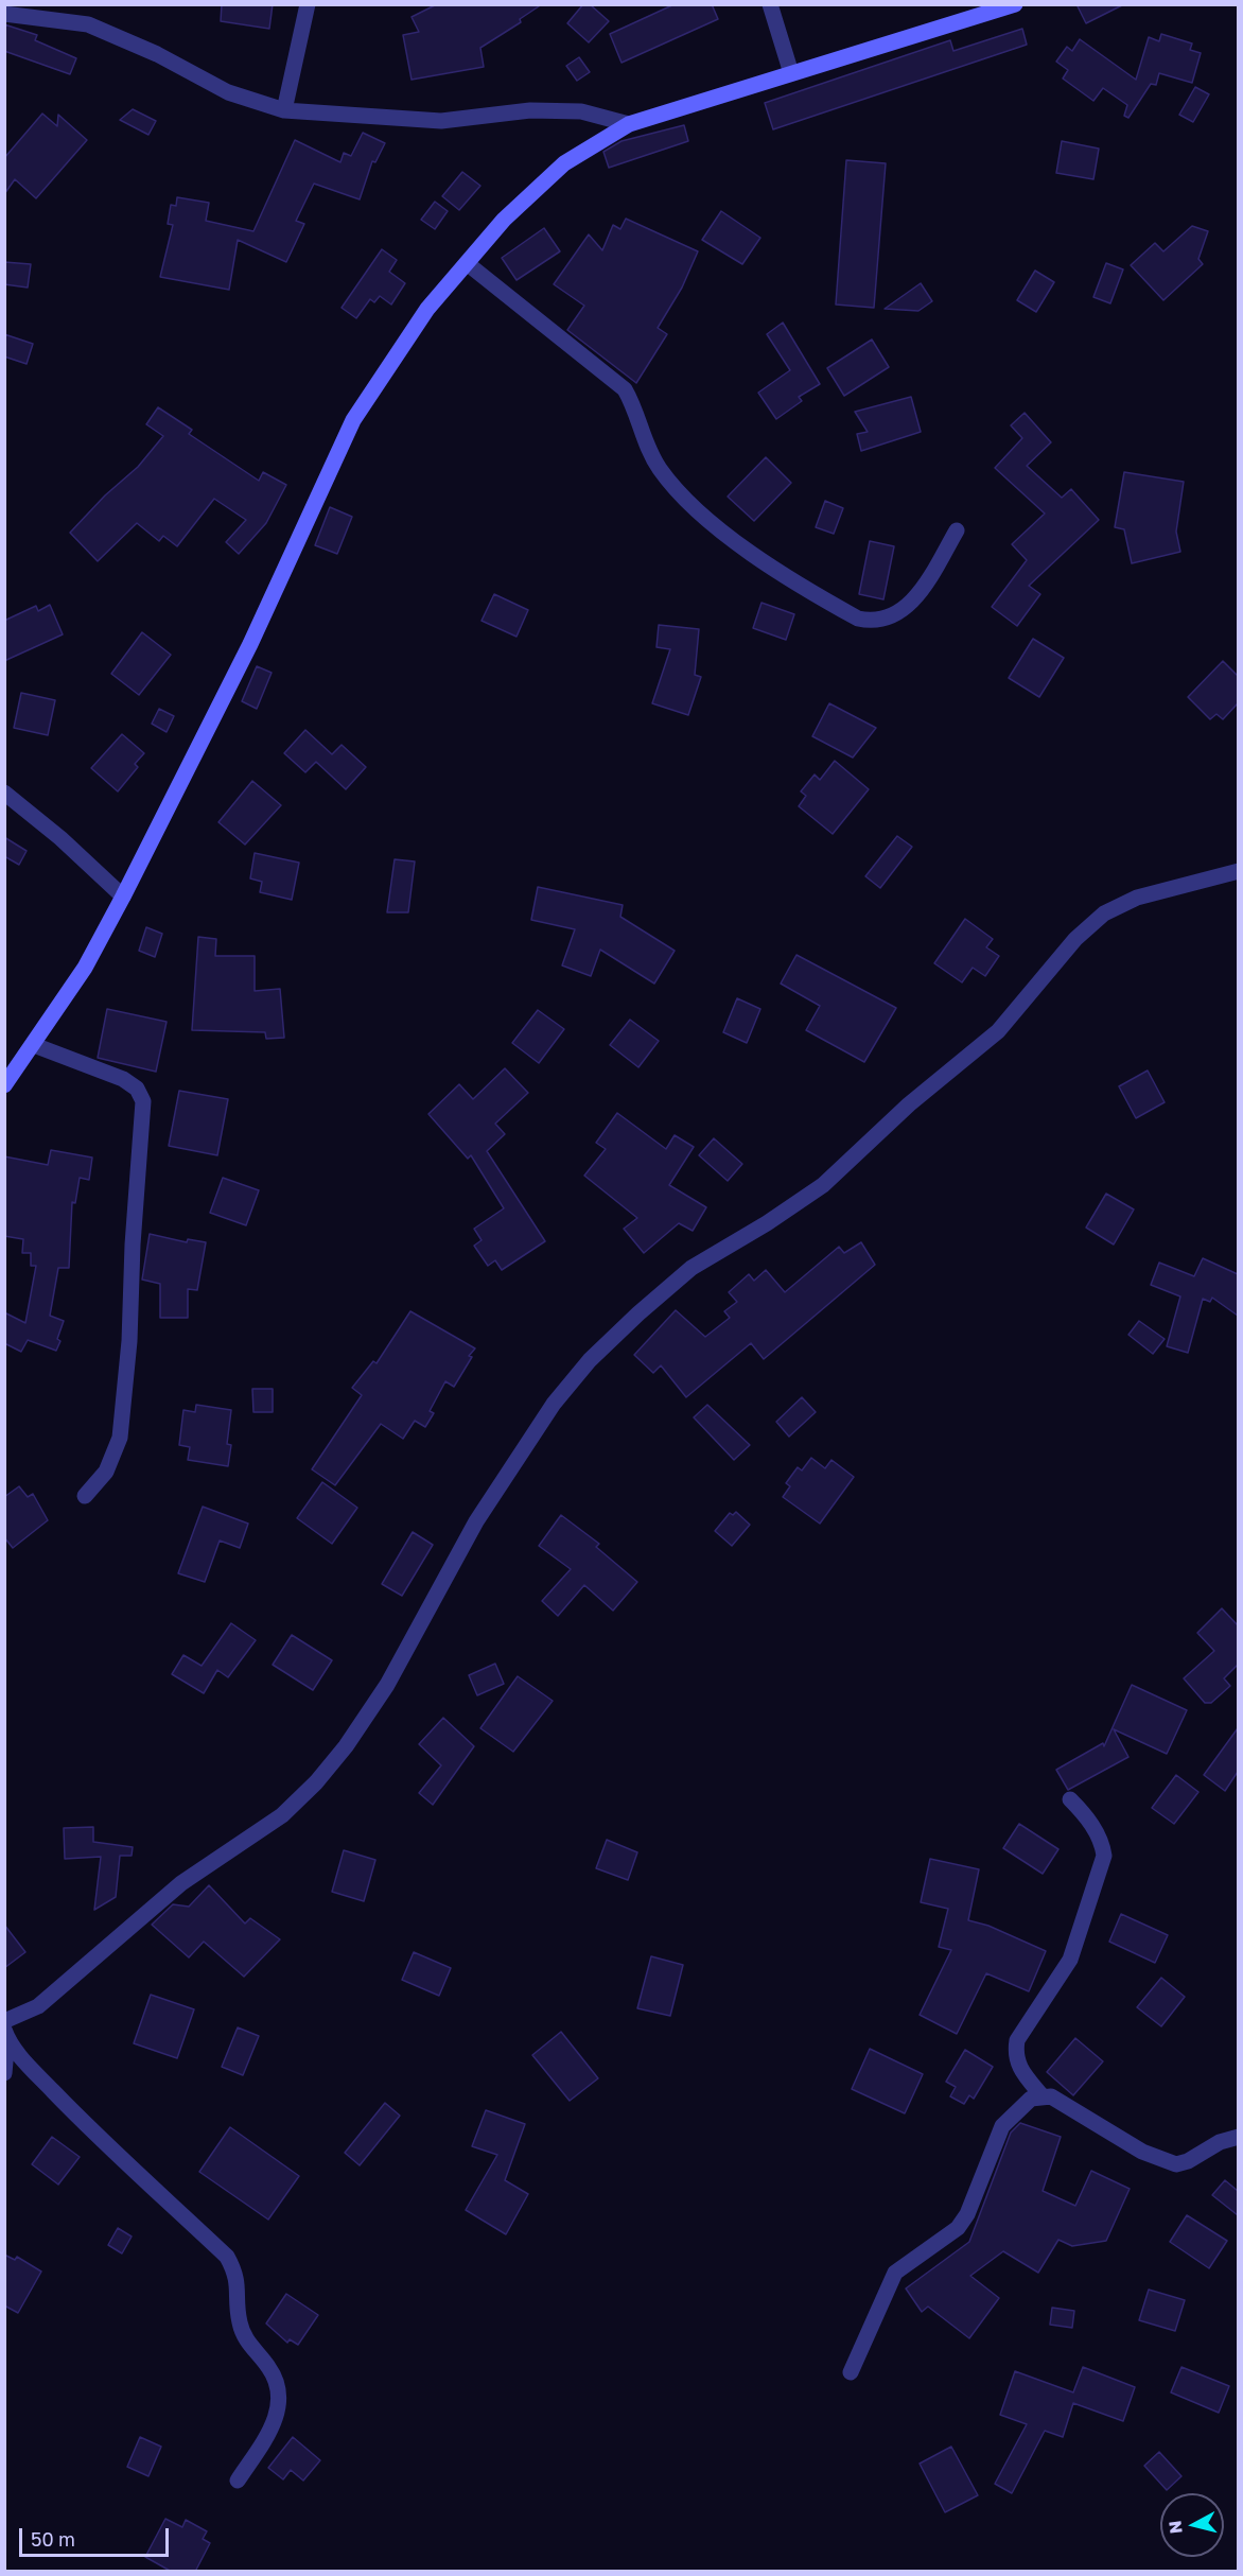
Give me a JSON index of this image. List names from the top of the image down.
{
  "scale_bar": "50 m",
  "north": "left"
}
